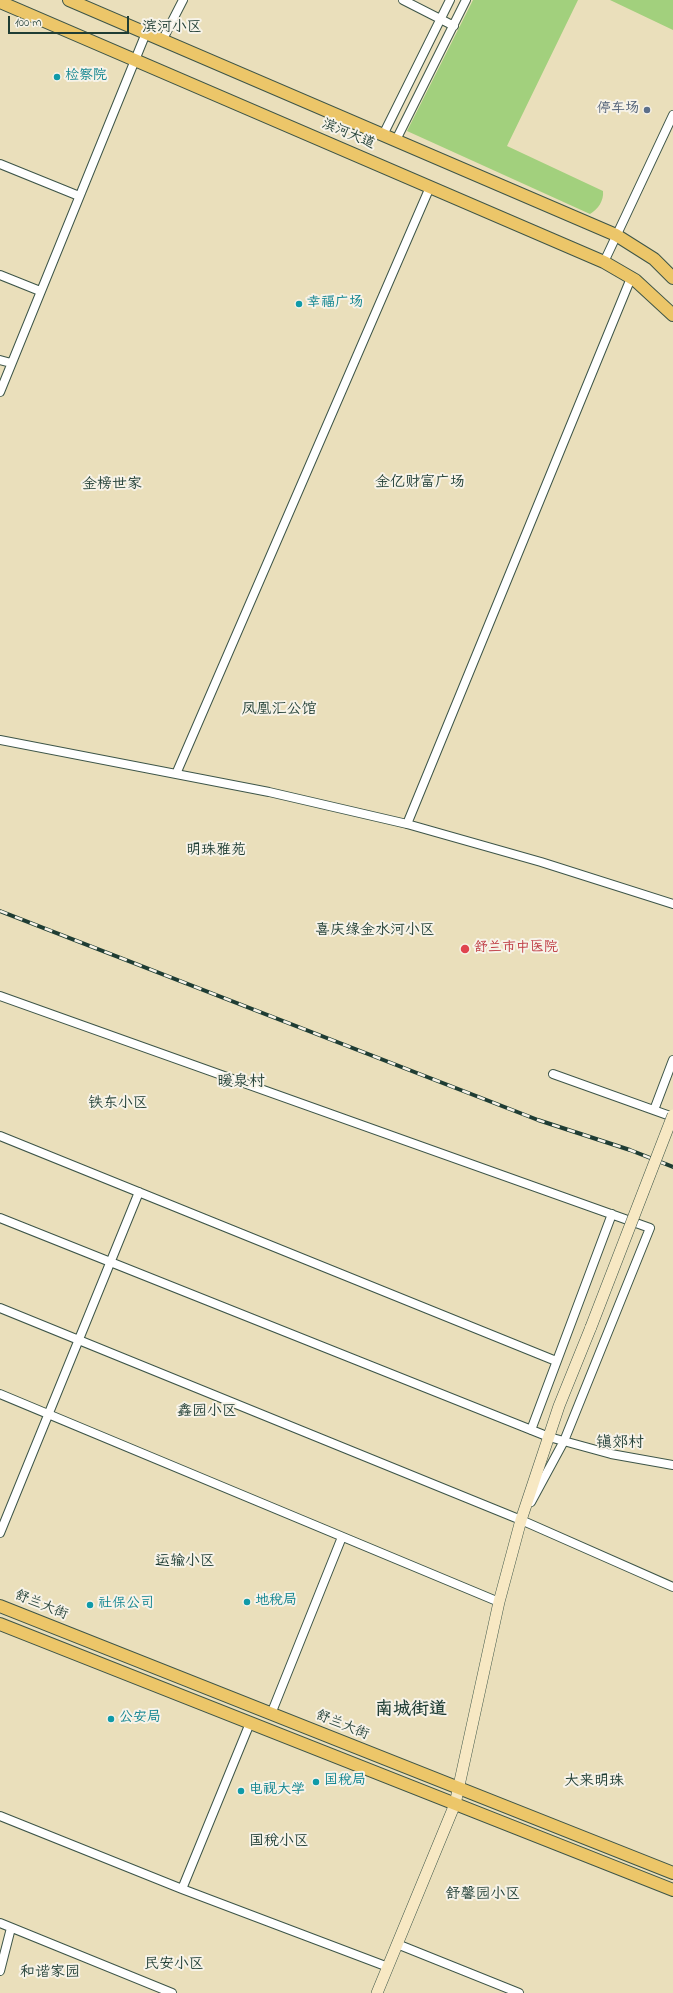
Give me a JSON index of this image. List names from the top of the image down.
{
  "streets": {
    "main road": ["滨河大道", "舒兰大街"]
  },
  "districts": [
    "滨河小区",
    "金亿财富广场",
    "金榜世家",
    "凤凰汇公馆",
    "明珠雅苑",
    "喜庆缘金水河小区",
    "暖泉村",
    "铁东小区",
    "鑫园小区",
    "镇郊村",
    "运输小区",
    "南城街道",
    "大来明珠",
    "国税小区",
    "舒馨园小区",
    "民安小区",
    "和谐家园"
  ],
  "places": [
    "检察院",
    "停车场",
    "幸福广场",
    "舒兰市中医院",
    "地税局",
    "社保公司",
    "公安局",
    "国税局",
    "电视大学"
  ],
  "scale_bar": "100 m"
}
